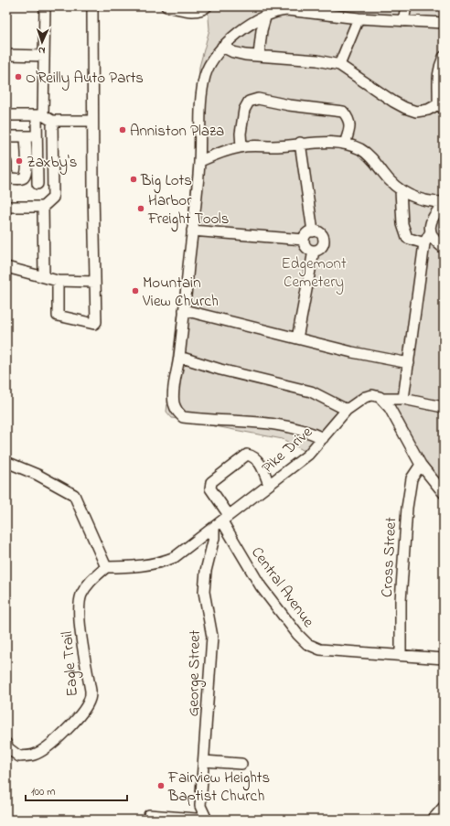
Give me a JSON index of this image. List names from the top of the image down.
{
  "streets": {
    "street": [
      "Pike Drive",
      "Cross Street",
      "Central Avenue",
      "Eagle Trail",
      "George Street"
    ]
  },
  "crossings": [
    ["Pike Drive", "Central Avenue"],
    ["Pike Drive", "Eagle Trail"],
    ["Pike Drive", "George Street"],
    ["Cross Street", "Central Avenue"],
    ["Central Avenue", "George Street"]
  ],
  "parks": ["Edgemont Cemetery"],
  "places": [
    "O'Reilly Auto Parts",
    "Anniston Plaza",
    "Zaxby's",
    "Big Lots",
    "Harbor Freight Tools",
    "Mountain View Church",
    "Fairview Heights Baptist Church"
  ],
  "scale_bar": "100 m",
  "north": "bottom"
}
